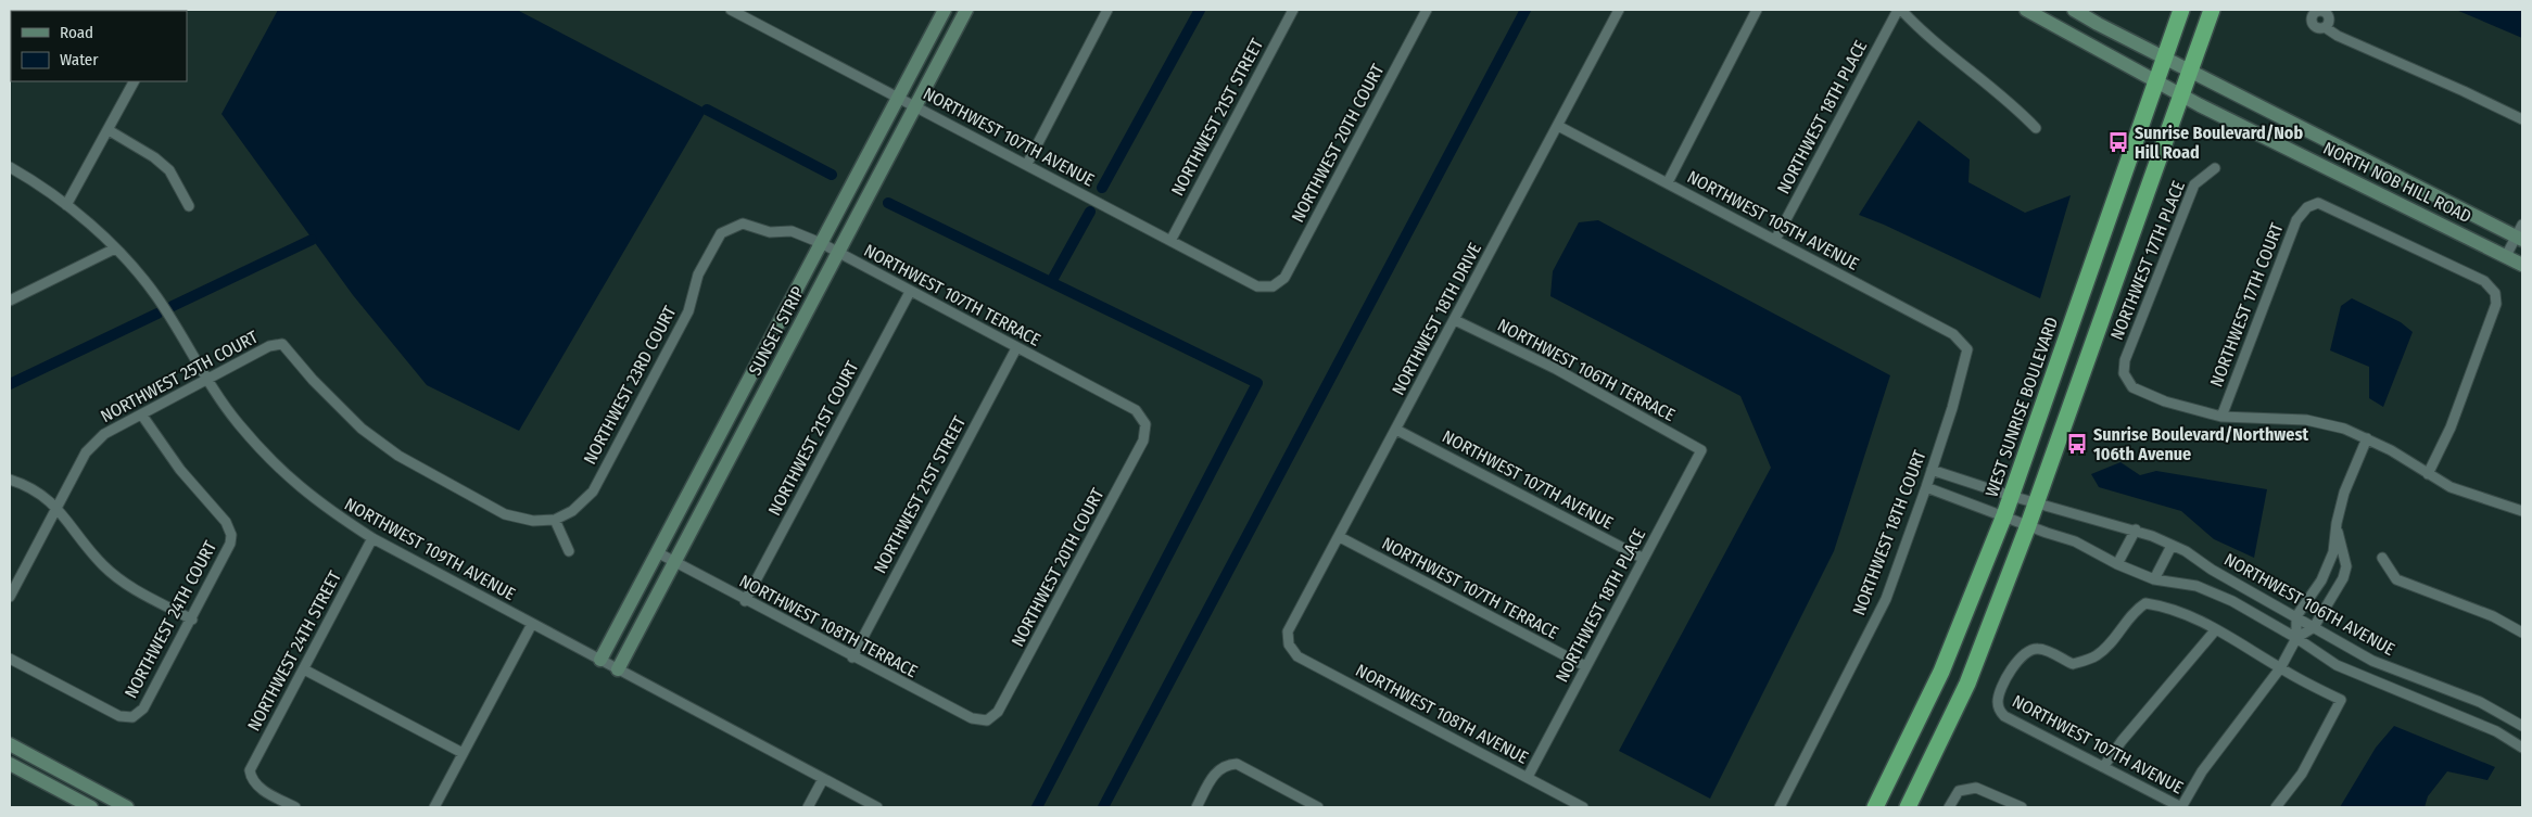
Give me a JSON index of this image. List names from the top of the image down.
{
  "streets": {
    "highway": ["WEST SUNRISE BOULEVARD"],
    "street": [
      "NORTHWEST 21ST STREET",
      "NORTHWEST 18TH PLACE",
      "NORTHWEST 107TH AVENUE",
      "NORTHWEST 20TH COURT",
      "NORTH NOB HILL ROAD",
      "NORTHWEST 105TH AVENUE",
      "NORTHWEST 17TH PLACE",
      "NORTHWEST 107TH TERRACE",
      "NORTHWEST 17TH COURT",
      "NORTHWEST 18TH DRIVE",
      "SUNSET STRIP",
      "NORTHWEST 106TH TERRACE",
      "NORTHWEST 25TH COURT",
      "NORTHWEST 23RD COURT",
      "NORTHWEST 21ST COURT",
      "NORTHWEST 18TH COURT",
      "NORTHWEST 109TH AVENUE",
      "NORTHWEST 106TH AVENUE",
      "NORTHWEST 24TH COURT",
      "NORTHWEST 108TH TERRACE",
      "NORTHWEST 24TH STREET",
      "NORTHWEST 108TH AVENUE"
    ]
  },
  "crossings": [
    ["NORTHWEST 21ST STREET", "NORTHWEST 107TH AVENUE"],
    ["NORTHWEST 21ST STREET", "NORTHWEST 107TH TERRACE"],
    ["NORTHWEST 21ST STREET", "NORTHWEST 108TH TERRACE"],
    ["NORTHWEST 18TH PLACE", "NORTHWEST 107TH AVENUE"],
    ["NORTHWEST 18TH PLACE", "NORTHWEST 105TH AVENUE"],
    ["NORTHWEST 18TH PLACE", "NORTHWEST 107TH TERRACE"],
    ["NORTHWEST 18TH PLACE", "NORTHWEST 106TH TERRACE"],
    ["NORTHWEST 18TH PLACE", "NORTHWEST 108TH AVENUE"],
    ["NORTHWEST 107TH AVENUE", "NORTHWEST 20TH COURT"],
    ["NORTHWEST 107TH AVENUE", "NORTHWEST 18TH DRIVE"],
    ["NORTHWEST 107TH AVENUE", "SUNSET STRIP"],
    ["NORTHWEST 20TH COURT", "NORTHWEST 107TH TERRACE"],
    ["NORTHWEST 20TH COURT", "NORTHWEST 108TH TERRACE"],
    ["NORTH NOB HILL ROAD", "WEST SUNRISE BOULEVARD"],
    ["NORTHWEST 105TH AVENUE", "NORTHWEST 18TH DRIVE"],
    ["NORTHWEST 105TH AVENUE", "NORTHWEST 18TH COURT"],
    ["NORTHWEST 17TH PLACE", "NORTHWEST 17TH COURT"],
    ["NORTHWEST 107TH TERRACE", "NORTHWEST 18TH DRIVE"],
    ["NORTHWEST 107TH TERRACE", "SUNSET STRIP"],
    ["NORTHWEST 107TH TERRACE", "NORTHWEST 23RD COURT"],
    ["NORTHWEST 107TH TERRACE", "NORTHWEST 21ST COURT"],
    ["NORTHWEST 18TH DRIVE", "NORTHWEST 106TH TERRACE"],
    ["NORTHWEST 18TH DRIVE", "NORTHWEST 108TH AVENUE"],
    ["SUNSET STRIP", "NORTHWEST 109TH AVENUE"],
    ["SUNSET STRIP", "NORTHWEST 108TH TERRACE"],
    ["NORTHWEST 25TH COURT", "NORTHWEST 23RD COURT"],
    ["NORTHWEST 25TH COURT", "NORTHWEST 109TH AVENUE"],
    ["NORTHWEST 25TH COURT", "NORTHWEST 24TH COURT"],
    ["WEST SUNRISE BOULEVARD", "NORTHWEST 106TH AVENUE"],
    ["NORTHWEST 21ST COURT", "NORTHWEST 108TH TERRACE"],
    ["NORTHWEST 18TH COURT", "NORTHWEST 106TH AVENUE"],
    ["NORTHWEST 109TH AVENUE", "NORTHWEST 24TH STREET"]
  ],
  "places": {
    "bus stop": ["Sunrise Boulevard/Nob Hill Road", "Sunrise Boulevard/Northwest 106th Avenue"]
  },
  "legend": ["Road", "Water"]
}
